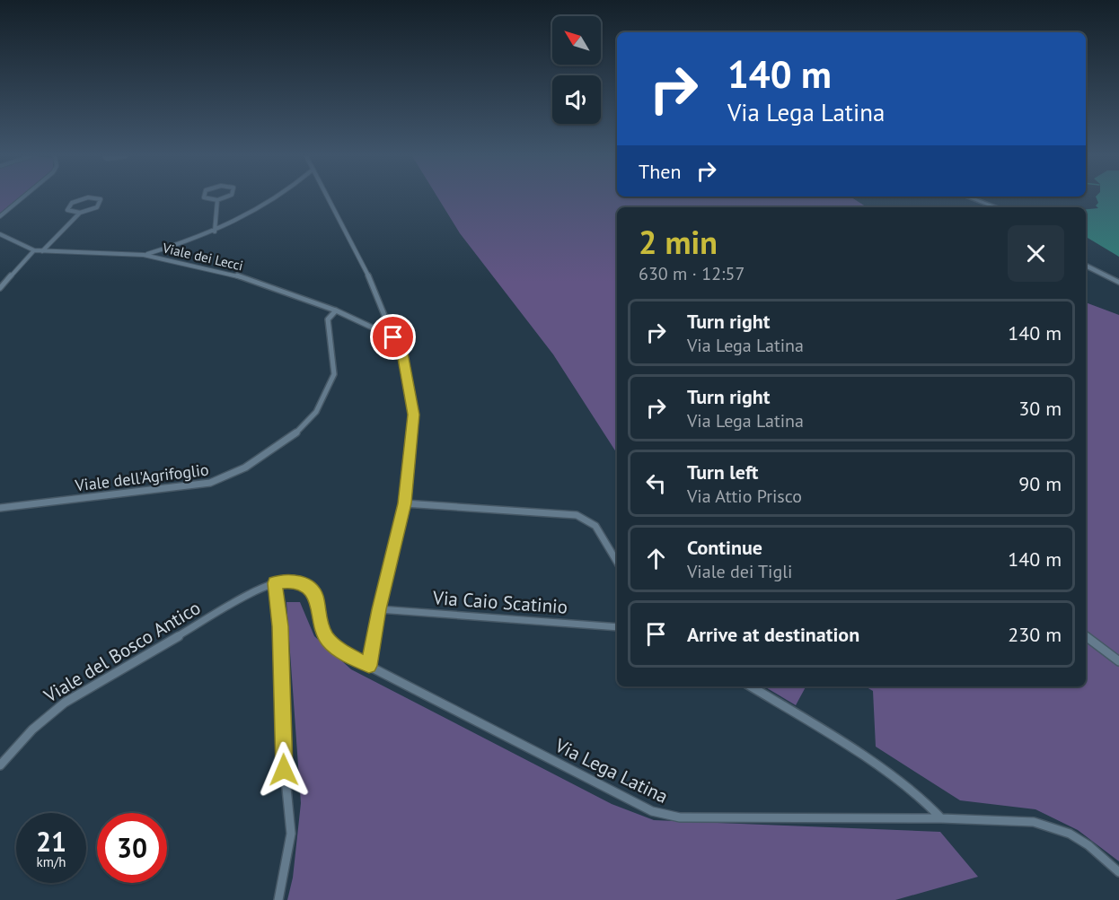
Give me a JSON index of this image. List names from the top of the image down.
{
  "streets": {
    "street": [
      "Viale dei Lecci",
      "Viale dell'Agrifoglio",
      "Via Caio Scatinio",
      "Viale del Bosco Antico",
      "Via Lega Latina"
    ]
  },
  "crossings": [
    ["Viale dei Lecci", "Viale dell'Agrifoglio"],
    ["Viale del Bosco Antico", "Via Lega Latina"]
  ],
  "north": "top left",
  "page": {
    "turn": ["140 m", "Via Lega Latina"],
    "then": "Then",
    "heading": ["2 min", "630 m · 12:57"],
    "list": [
      {
        "name": "Turn right",
        "note": "Via Lega Latina",
        "value": "140 m"
      },
      {
        "name": "Turn right",
        "note": "Via Lega Latina",
        "value": "30 m"
      },
      {
        "name": "Turn left",
        "note": "Via Attio Prisco",
        "value": "90 m"
      },
      {
        "name": "Continue",
        "note": "Viale dei Tigli",
        "value": "140 m"
      },
      {
        "name": "Arrive at destination",
        "value": "230 m"
      }
    ],
    "speed": "21 km/h",
    "limit": "30"
  }
}
